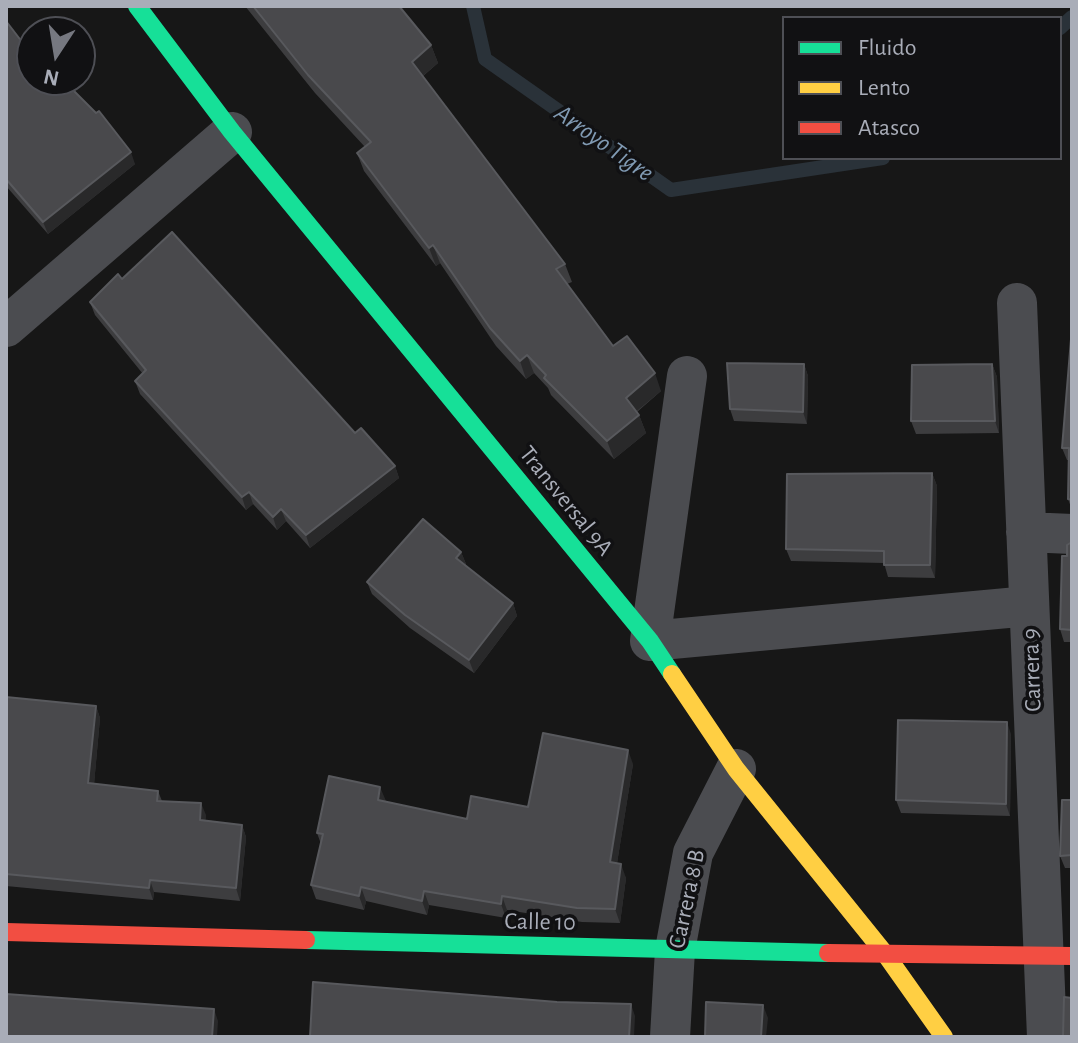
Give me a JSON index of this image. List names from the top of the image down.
{
  "streets": {
    "main road": ["Transversal 9A", "Calle 10"],
    "street": ["Carrera 9", "Carrera 8 B"]
  },
  "crossings": [
    ["Transversal 9A", "Carrera 8 B"],
    ["Transversal 9A", "Calle 10"],
    ["Carrera 9", "Calle 10"],
    ["Carrera 8 B", "Calle 10"]
  ],
  "water": ["Arroyo Tigre"],
  "legend": ["Fluido", "Lento", "Atasco"],
  "north": "bottom"
}
